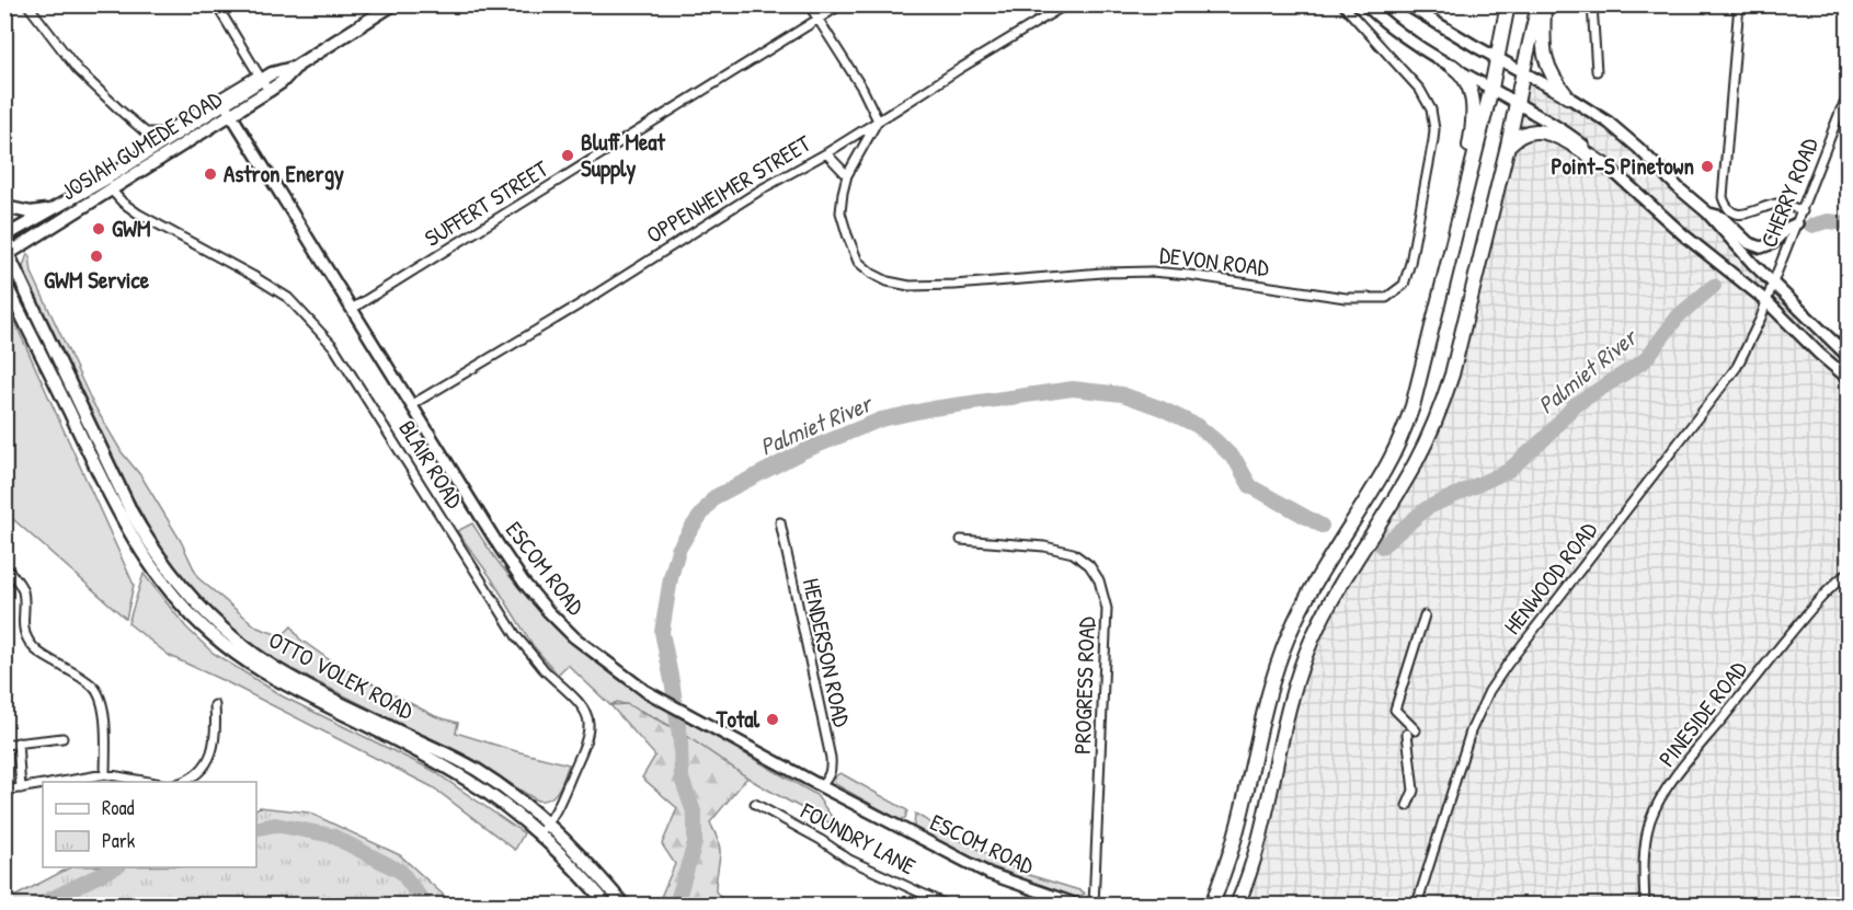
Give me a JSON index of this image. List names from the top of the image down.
{
  "streets": {
    "main road": ["JOSIAH GUMEDE ROAD", "ESCOM ROAD", "OTTO VOLEK ROAD"],
    "street": [
      "OPPENHEIMER STREET",
      "CHERRY ROAD",
      "SUFFERT STREET",
      "DEVON ROAD",
      "BLAIR ROAD",
      "HENWOOD ROAD",
      "HENDERSON ROAD",
      "PROGRESS ROAD",
      "PINESIDE ROAD",
      "FOUNDRY LANE"
    ]
  },
  "crossings": [
    ["JOSIAH GUMEDE ROAD", "BLAIR ROAD"],
    ["JOSIAH GUMEDE ROAD", "ESCOM ROAD"],
    ["JOSIAH GUMEDE ROAD", "OTTO VOLEK ROAD"],
    ["OPPENHEIMER STREET", "DEVON ROAD"],
    ["OPPENHEIMER STREET", "ESCOM ROAD"],
    ["CHERRY ROAD", "HENWOOD ROAD"],
    ["SUFFERT STREET", "ESCOM ROAD"],
    ["BLAIR ROAD", "OTTO VOLEK ROAD"],
    ["ESCOM ROAD", "HENDERSON ROAD"]
  ],
  "water": ["Palmiet River"],
  "places": [
    "Bluff Meat Supply",
    "Point-S Pinetown",
    "Astron Energy",
    "GWM",
    "GWM Service",
    "Total"
  ],
  "legend": ["Road", "Park"]
}
